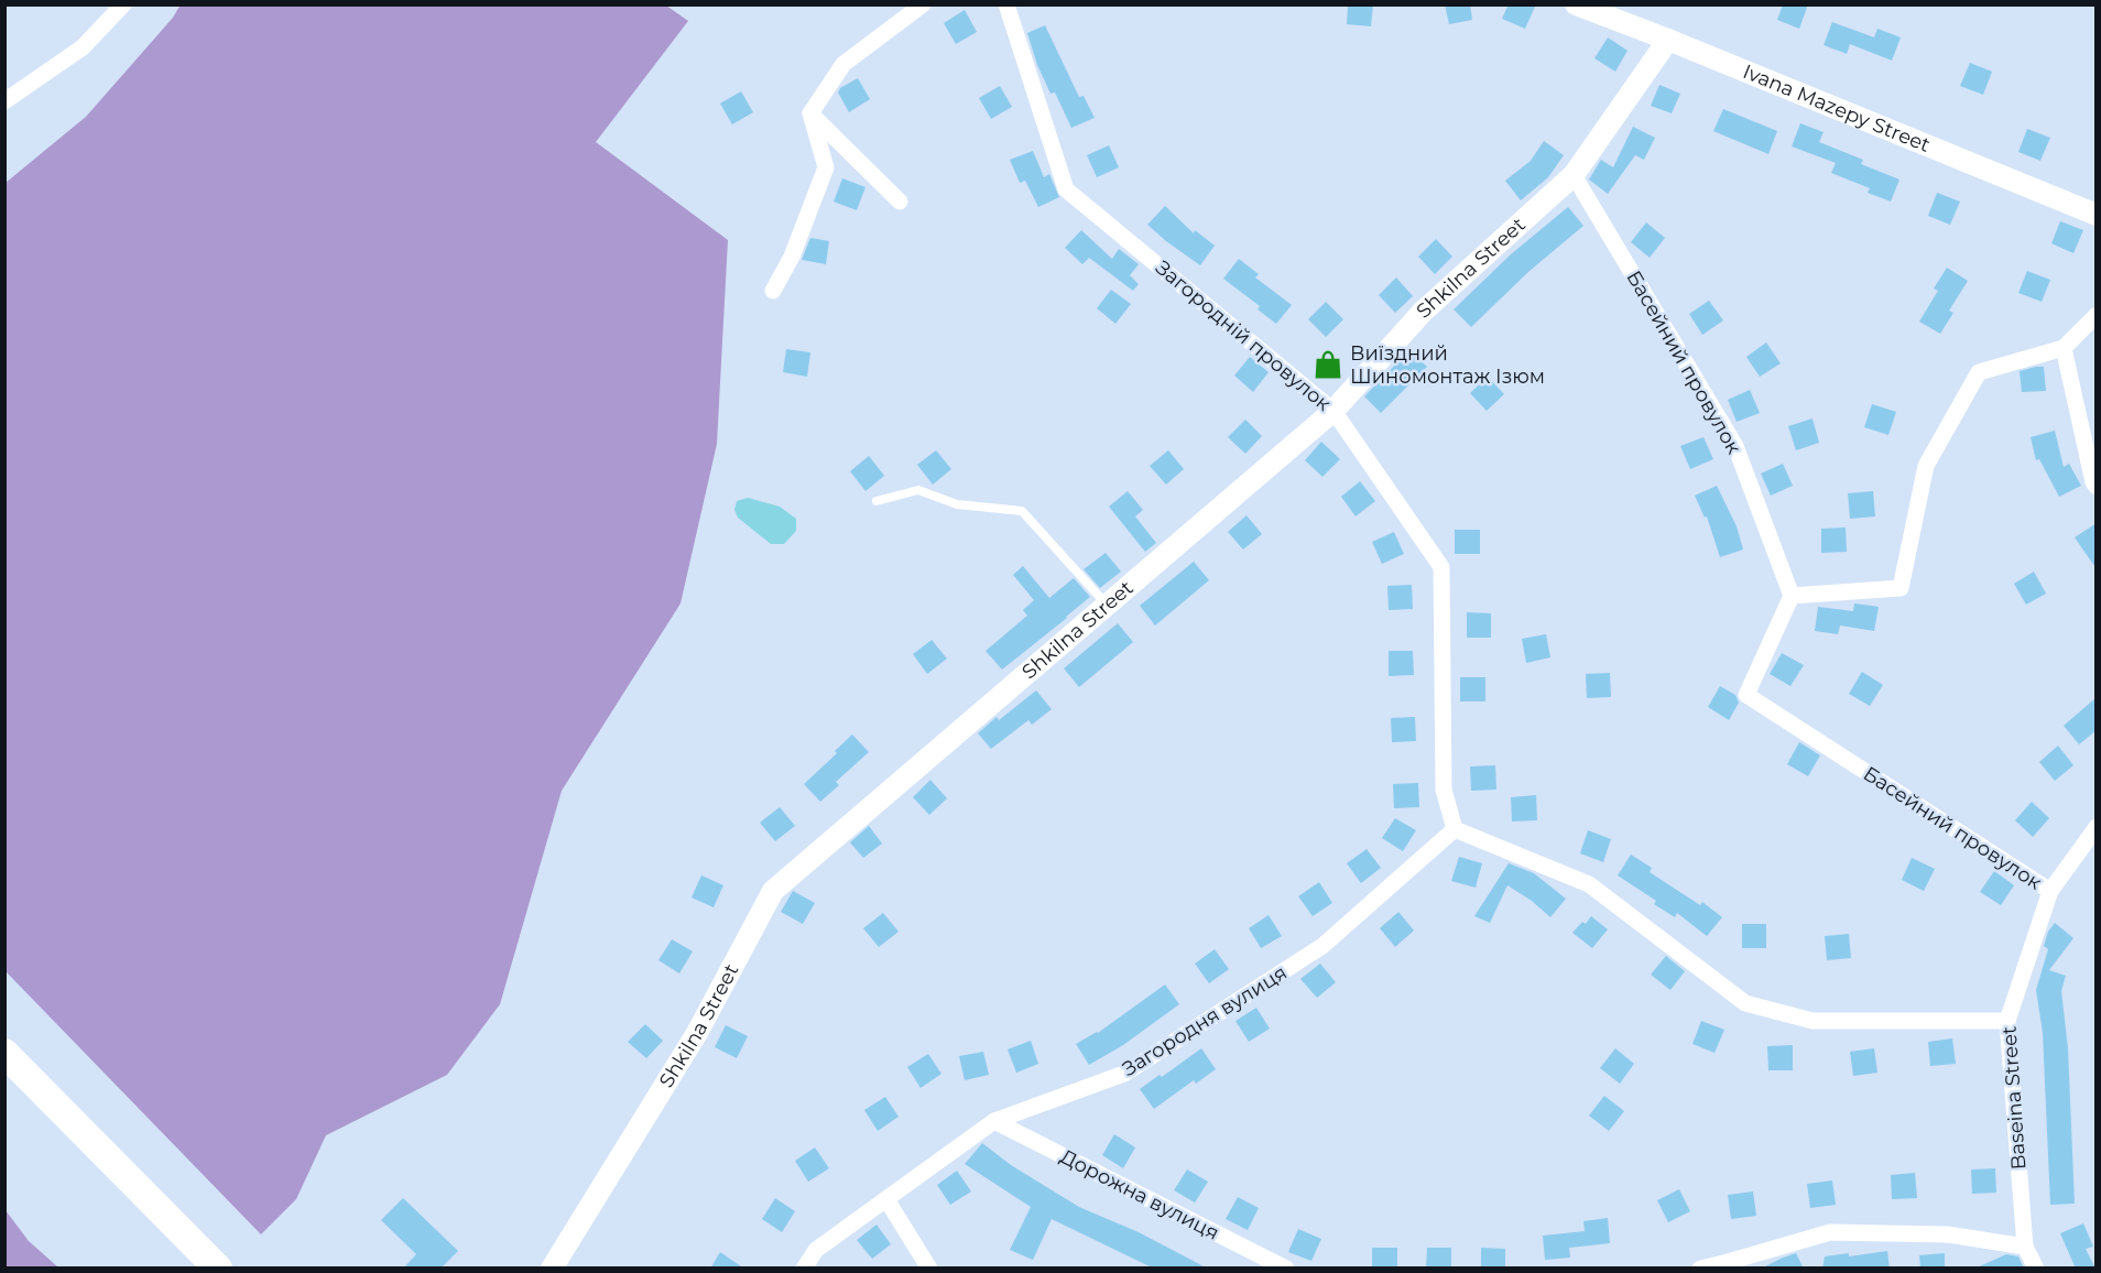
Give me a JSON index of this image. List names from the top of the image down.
{
  "streets": {
    "street": [
      "Ivana Mazepy Street",
      "Shkilna Street",
      "Загородній провулок",
      "Басейний провулок",
      "Загородня вулиця",
      "Baseina Street",
      "Дорожна вулиця"
    ]
  },
  "crossings": [
    ["Ivana Mazepy Street", "Shkilna Street"],
    ["Shkilna Street", "Загородній провулок"],
    ["Shkilna Street", "Басейний провулок"],
    ["Загородній провулок", "Загородня вулиця"],
    ["Басейний провулок", "Baseina Street"],
    ["Загородня вулиця", "Дорожна вулиця"]
  ],
  "places": {
    "shop": ["Виїздний Шиномонтаж Ізюм"]
  }
}
